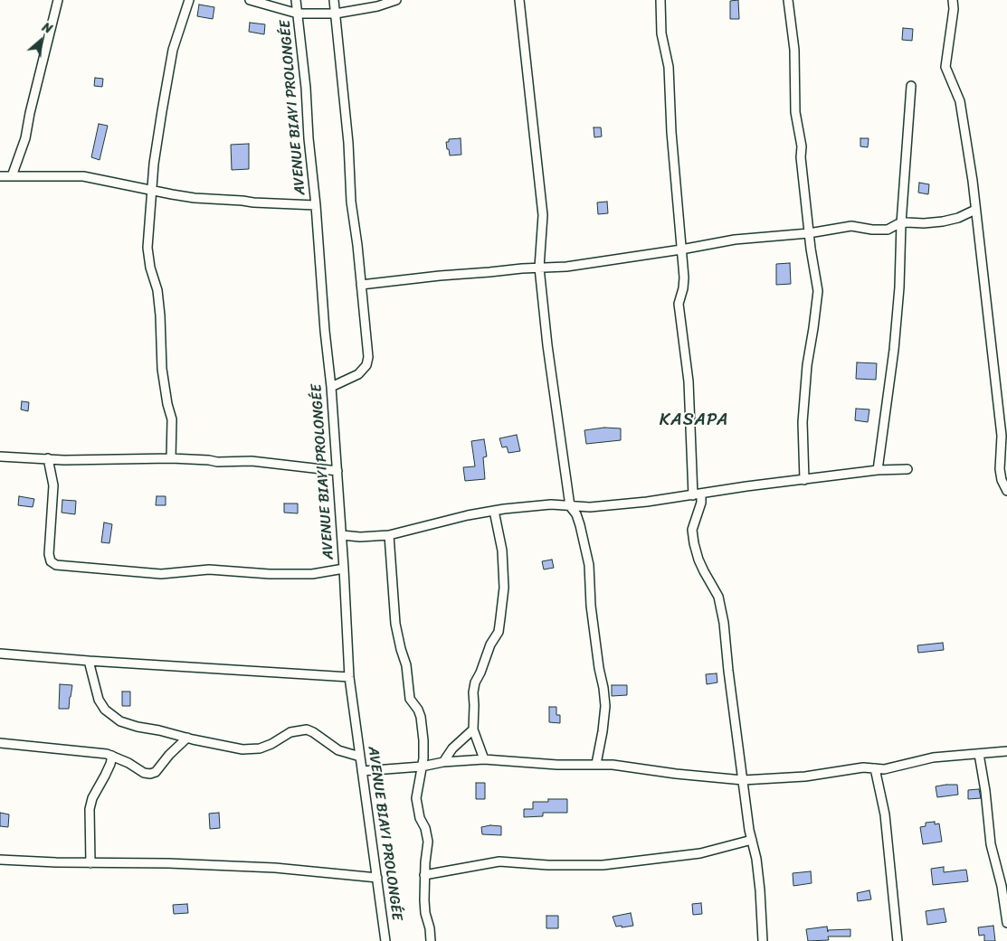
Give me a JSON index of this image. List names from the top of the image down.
{
  "streets": {
    "street": ["AVENUE BIAYI PROLONGÉE"]
  },
  "districts": ["KASAPA"],
  "north": "top right"
}
